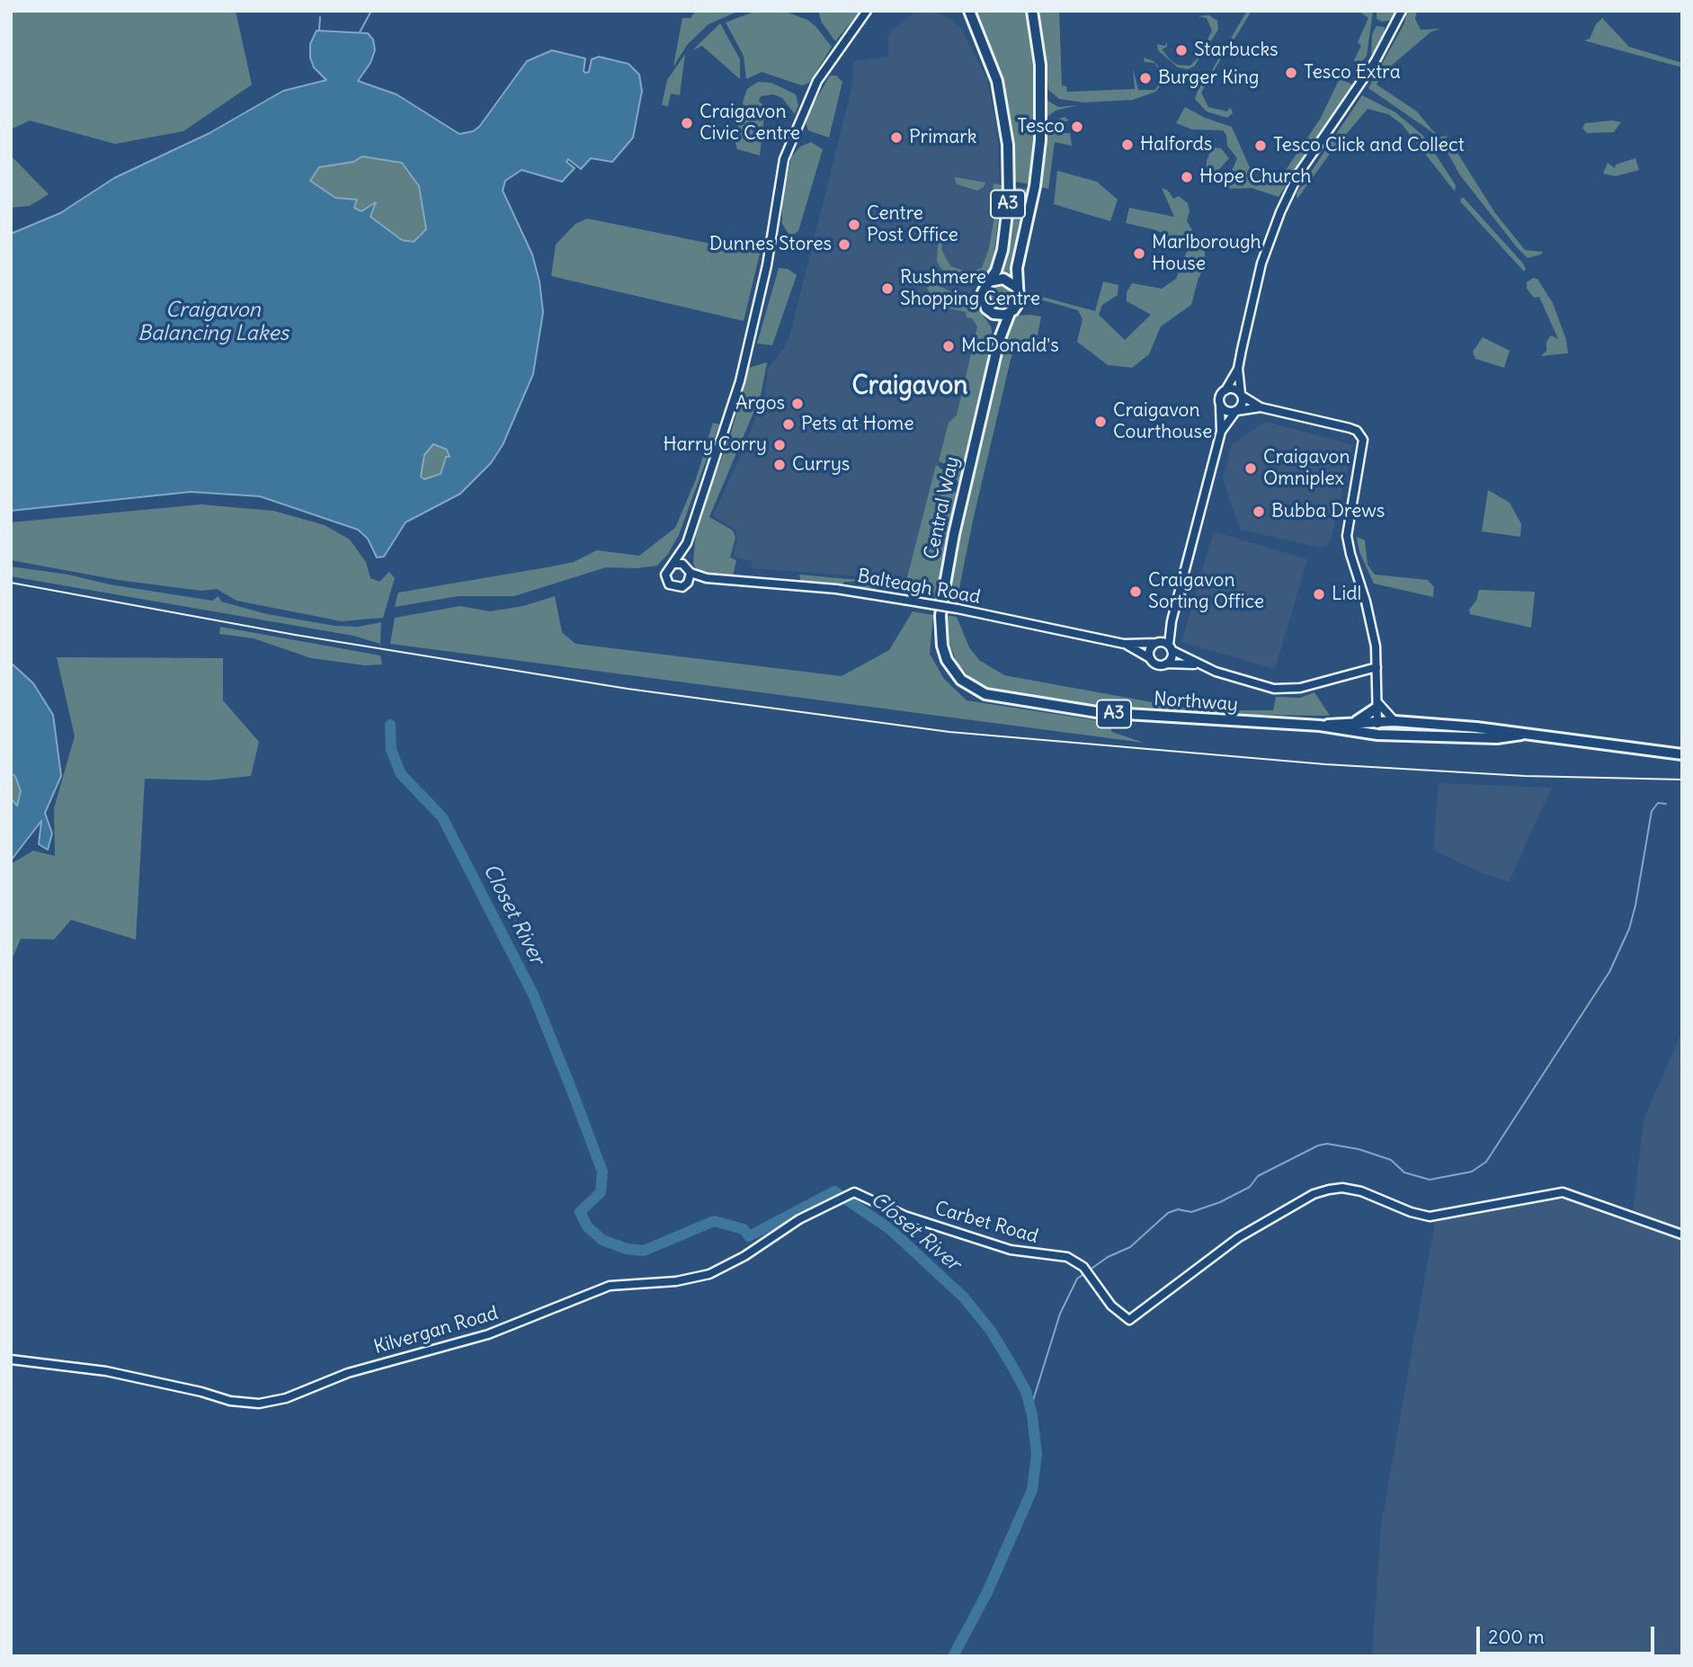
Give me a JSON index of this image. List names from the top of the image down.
{
  "streets": {
    "highway": ["A3", "Central Way", "Northway"],
    "street": ["Balteagh Road", "Carbet Road", "Kilvergan Road"]
  },
  "crossings": [
    ["A3", "Central Way"],
    ["Central Way", "Northway"],
    ["Carbet Road", "Kilvergan Road"]
  ],
  "districts": ["Craigavon"],
  "water": ["Craigavon Balancing Lakes", "Closet River"],
  "places": [
    "Starbucks",
    "Tesco Extra",
    "Burger King",
    "Craigavon Civic Centre",
    "Tesco",
    "Primark",
    "Halfords",
    "Tesco Click and Collect",
    "Hope Church",
    "Centre Post Office",
    "Dunnes Stores",
    "Marlborough House",
    "Rushmere Shopping Centre",
    "McDonald's",
    "Argos",
    "Craigavon Courthouse",
    "Pets at Home",
    "Harry Corry",
    "Currys",
    "Craigavon Omniplex",
    "Bubba Drews",
    "Craigavon Sorting Office",
    "Lidl"
  ],
  "scale_bar": "200 m"
}
